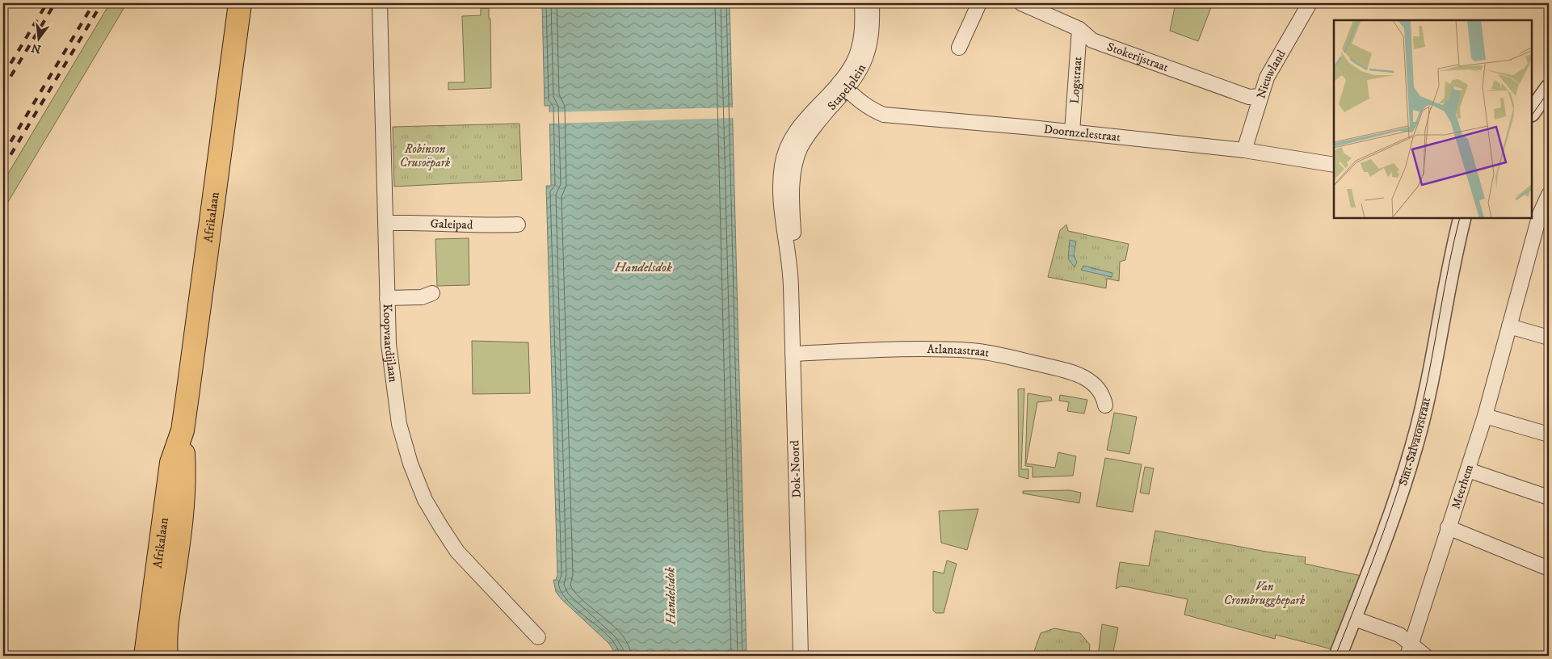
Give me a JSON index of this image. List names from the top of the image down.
{
  "streets": {
    "main road": ["Afrikalaan"],
    "street": [
      "Stokerijstraat",
      "Nieuwland",
      "Logstraat",
      "Stapelplein",
      "Doornzelestraat",
      "Galeipad",
      "Koopvaardijlaan",
      "Atlantastraat",
      "Sint-Salvatorstraat",
      "Dok-Noord",
      "Meerhem"
    ]
  },
  "crossings": [
    ["Stokerijstraat", "Nieuwland"],
    ["Stokerijstraat", "Logstraat"],
    ["Nieuwland", "Doornzelestraat"],
    ["Logstraat", "Doornzelestraat"],
    ["Stapelplein", "Doornzelestraat"],
    ["Stapelplein", "Dok-Noord"],
    ["Galeipad", "Koopvaardijlaan"],
    ["Atlantastraat", "Dok-Noord"]
  ],
  "water": ["Handelsdok"],
  "parks": ["Robinson Crusoëpark", "Van Crombrugghepark"],
  "north": "bottom"
}
